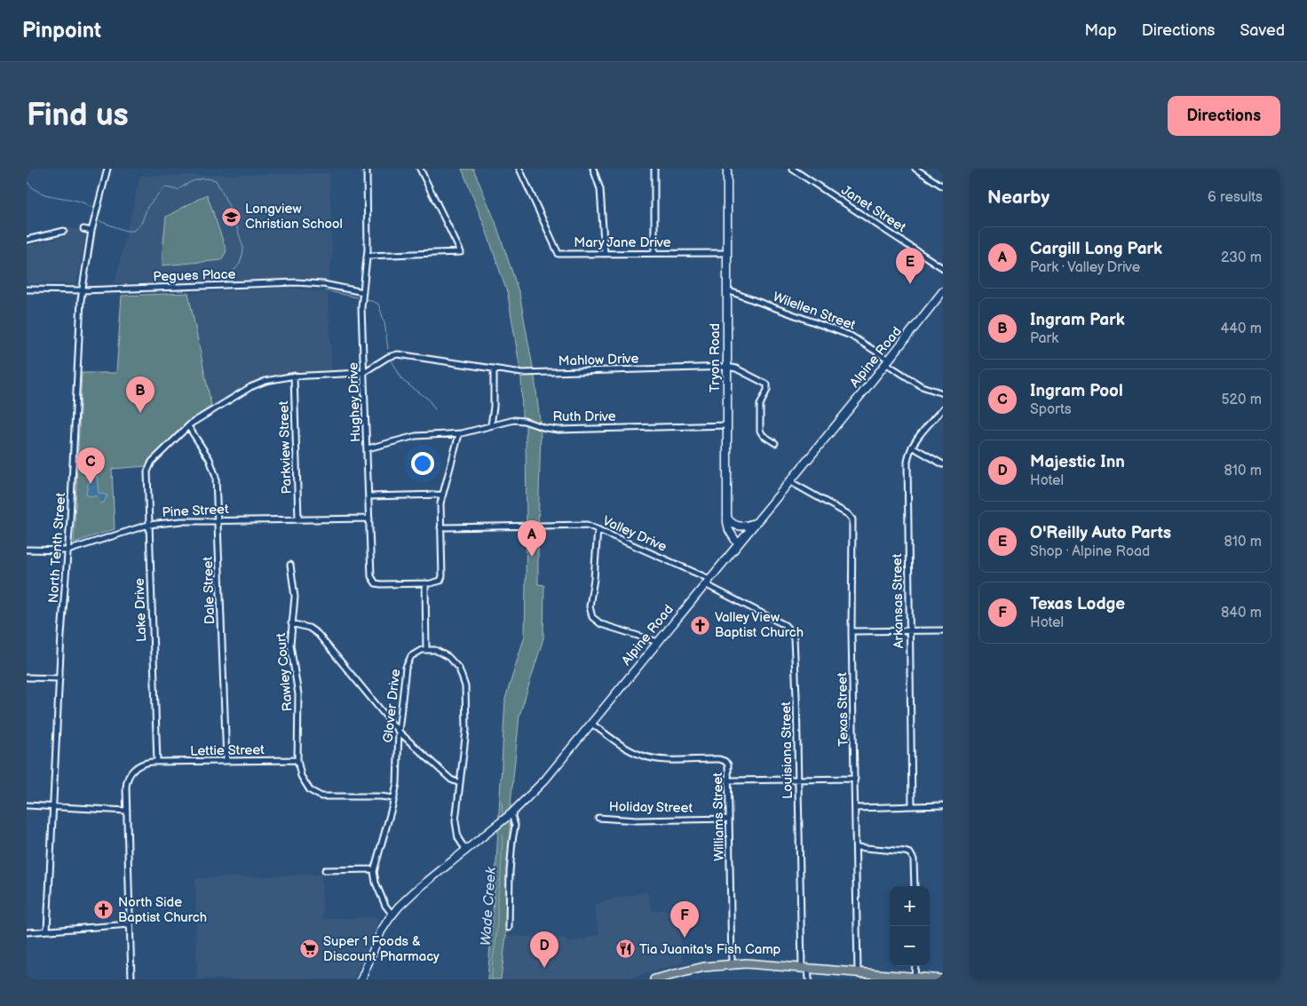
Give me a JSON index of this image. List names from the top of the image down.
{
  "streets": {
    "main road": ["Alpine Road", "Tryon Road"],
    "street": [
      "Janet Street",
      "Mary Jane Drive",
      "Pegues Place",
      "Wilellen Street",
      "Mahlow Drive",
      "Hughey Drive",
      "Ruth Drive",
      "Parkview Street",
      "Pine Street",
      "Valley Drive",
      "North Tenth Street",
      "Dale Street",
      "Arkansas Street",
      "Lake Drive",
      "Rawley Court",
      "Glover Drive",
      "Texas Street",
      "Lettie Street",
      "Louisiana Street",
      "Holiday Street",
      "Williams Street"
    ]
  },
  "crossings": [
    ["Mary Jane Drive", "Tryon Road"],
    ["Pegues Place", "Hughey Drive"],
    ["Pegues Place", "North Tenth Street"],
    ["Wilellen Street", "Alpine Road"],
    ["Wilellen Street", "Tryon Road"],
    ["Alpine Road", "Tryon Road"],
    ["Alpine Road", "Valley Drive"],
    ["Alpine Road", "Glover Drive"],
    ["Alpine Road", "Texas Street"],
    ["Alpine Road", "Louisiana Street"],
    ["Alpine Road", "Williams Street"],
    ["Tryon Road", "Mahlow Drive"],
    ["Tryon Road", "Ruth Drive"],
    ["Mahlow Drive", "Hughey Drive"],
    ["Mahlow Drive", "Lake Drive"],
    ["Hughey Drive", "Ruth Drive"],
    ["Hughey Drive", "Pine Street"],
    ["Hughey Drive", "Lake Drive"],
    ["Parkview Street", "Pine Street"],
    ["Parkview Street", "Lake Drive"],
    ["Pine Street", "North Tenth Street"],
    ["Pine Street", "Dale Street"],
    ["Pine Street", "Lake Drive"],
    ["Valley Drive", "Louisiana Street"],
    ["Dale Street", "Lake Drive"],
    ["Dale Street", "Lettie Street"],
    ["Lake Drive", "Lettie Street"],
    ["Rawley Court", "Glover Drive"],
    ["Rawley Court", "Lettie Street"],
    ["Holiday Street", "Williams Street"]
  ],
  "water": ["Wade Creek"],
  "places": {
    "school or university": ["Longview Christian School"],
    "church": ["Valley View Baptist Church", "North Side Baptist Church"],
    "supermarket": ["Super 1 Foods & Discount Pharmacy"],
    "restaurant": ["Tia Juanita's Fish Camp"]
  },
  "page": {
    "header": "Pinpoint",
    "nav": ["Map", "Directions", "Saved"],
    "buttons": "Directions",
    "title": "Find us",
    "heading": ["Nearby", "6 results"],
    "list": [
      {
        "mark": "A",
        "name": "Cargill Long Park",
        "note": "Park · Valley Drive",
        "value": "230 m"
      },
      {
        "mark": "B",
        "name": "Ingram Park",
        "note": "Park",
        "value": "440 m"
      },
      {
        "mark": "C",
        "name": "Ingram Pool",
        "note": "Sports",
        "value": "520 m"
      },
      {
        "mark": "D",
        "name": "Majestic Inn",
        "note": "Hotel",
        "value": "810 m"
      },
      {
        "mark": "E",
        "name": "O'Reilly Auto Parts",
        "note": "Shop · Alpine Road",
        "value": "810 m"
      },
      {
        "mark": "F",
        "name": "Texas Lodge",
        "note": "Hotel",
        "value": "840 m"
      }
    ],
    "pins": [
      "E",
      "B",
      "C",
      "A",
      "F",
      "D"
    ],
    "map_buttons": ["+", "−"]
  }
}
